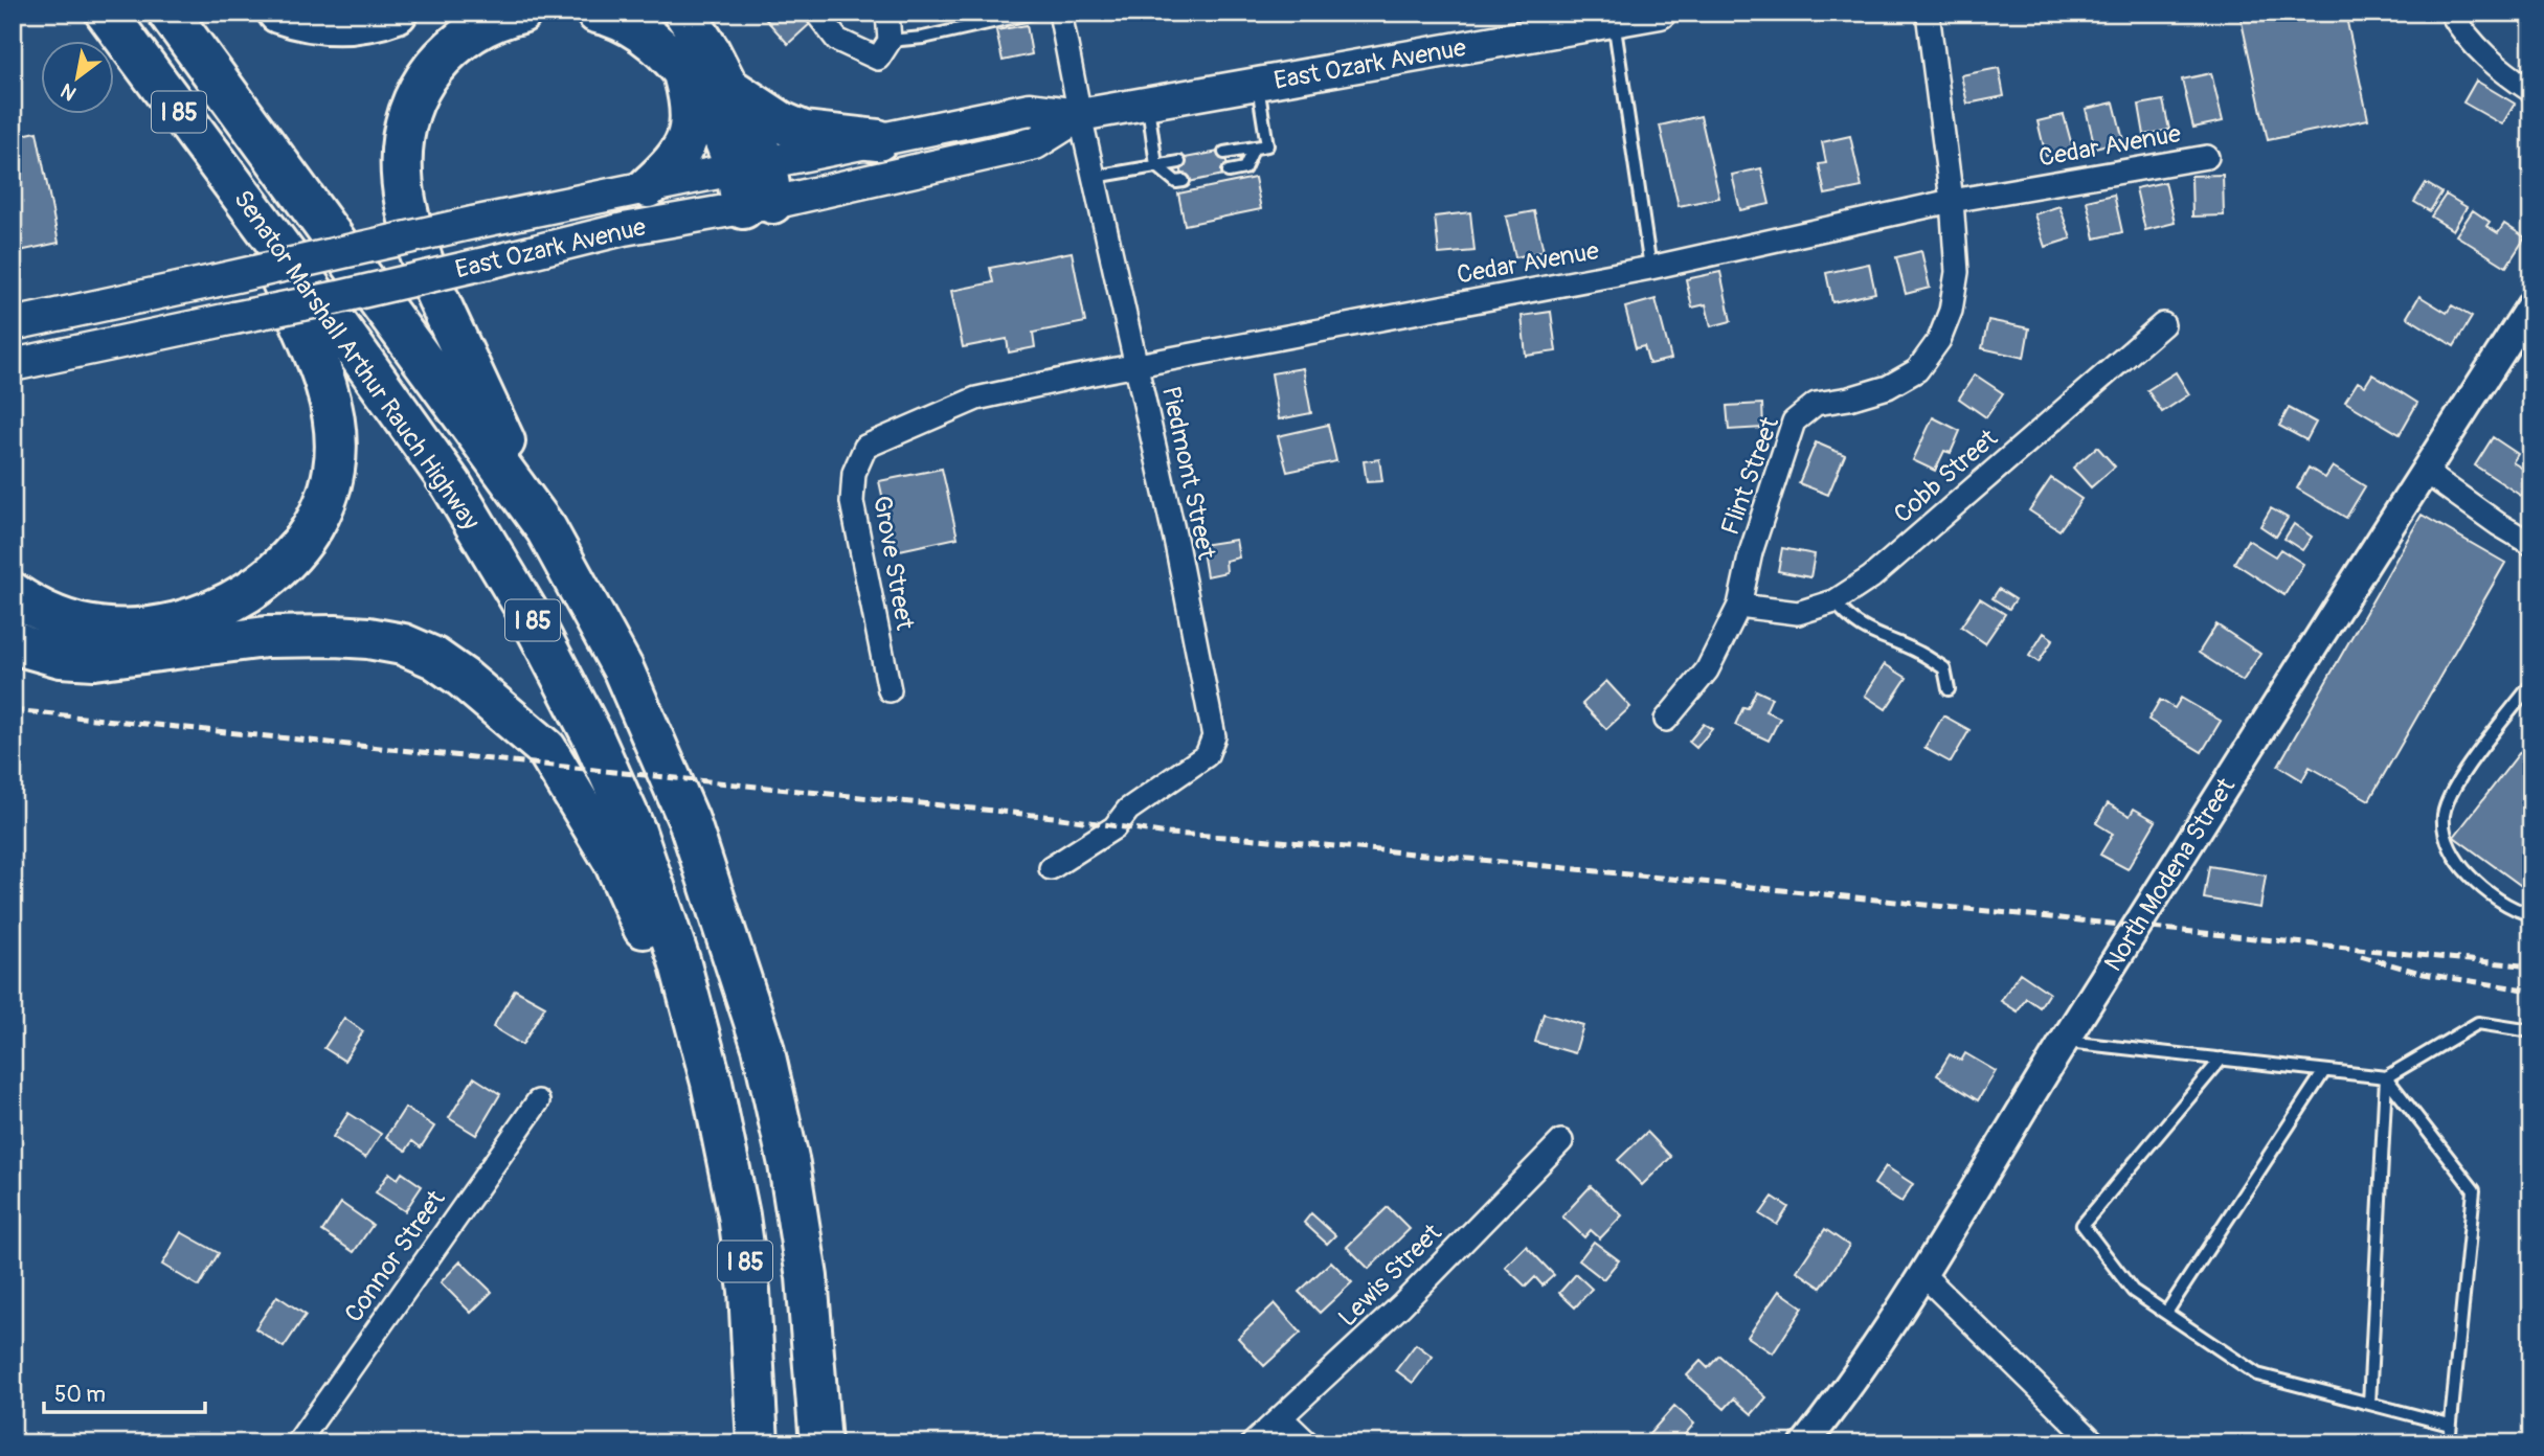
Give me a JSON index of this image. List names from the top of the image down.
{
  "streets": {
    "highway": ["I 85", "Senator Marshall Arthur Rauch Highway"],
    "main road": ["East Ozark Avenue"],
    "street": [
      "Cedar Avenue",
      "Piedmont Street",
      "Flint Street",
      "Cobb Street",
      "Grove Street",
      "North Modena Street",
      "Connor Street",
      "Lewis Street"
    ]
  },
  "crossings": [
    ["East Ozark Avenue", "Piedmont Street"],
    ["Cedar Avenue", "Piedmont Street"],
    ["Cedar Avenue", "Flint Street"],
    ["Cedar Avenue", "Grove Street"],
    ["Flint Street", "Cobb Street"]
  ],
  "scale_bar": "50 m",
  "north": "bottom left"
}
